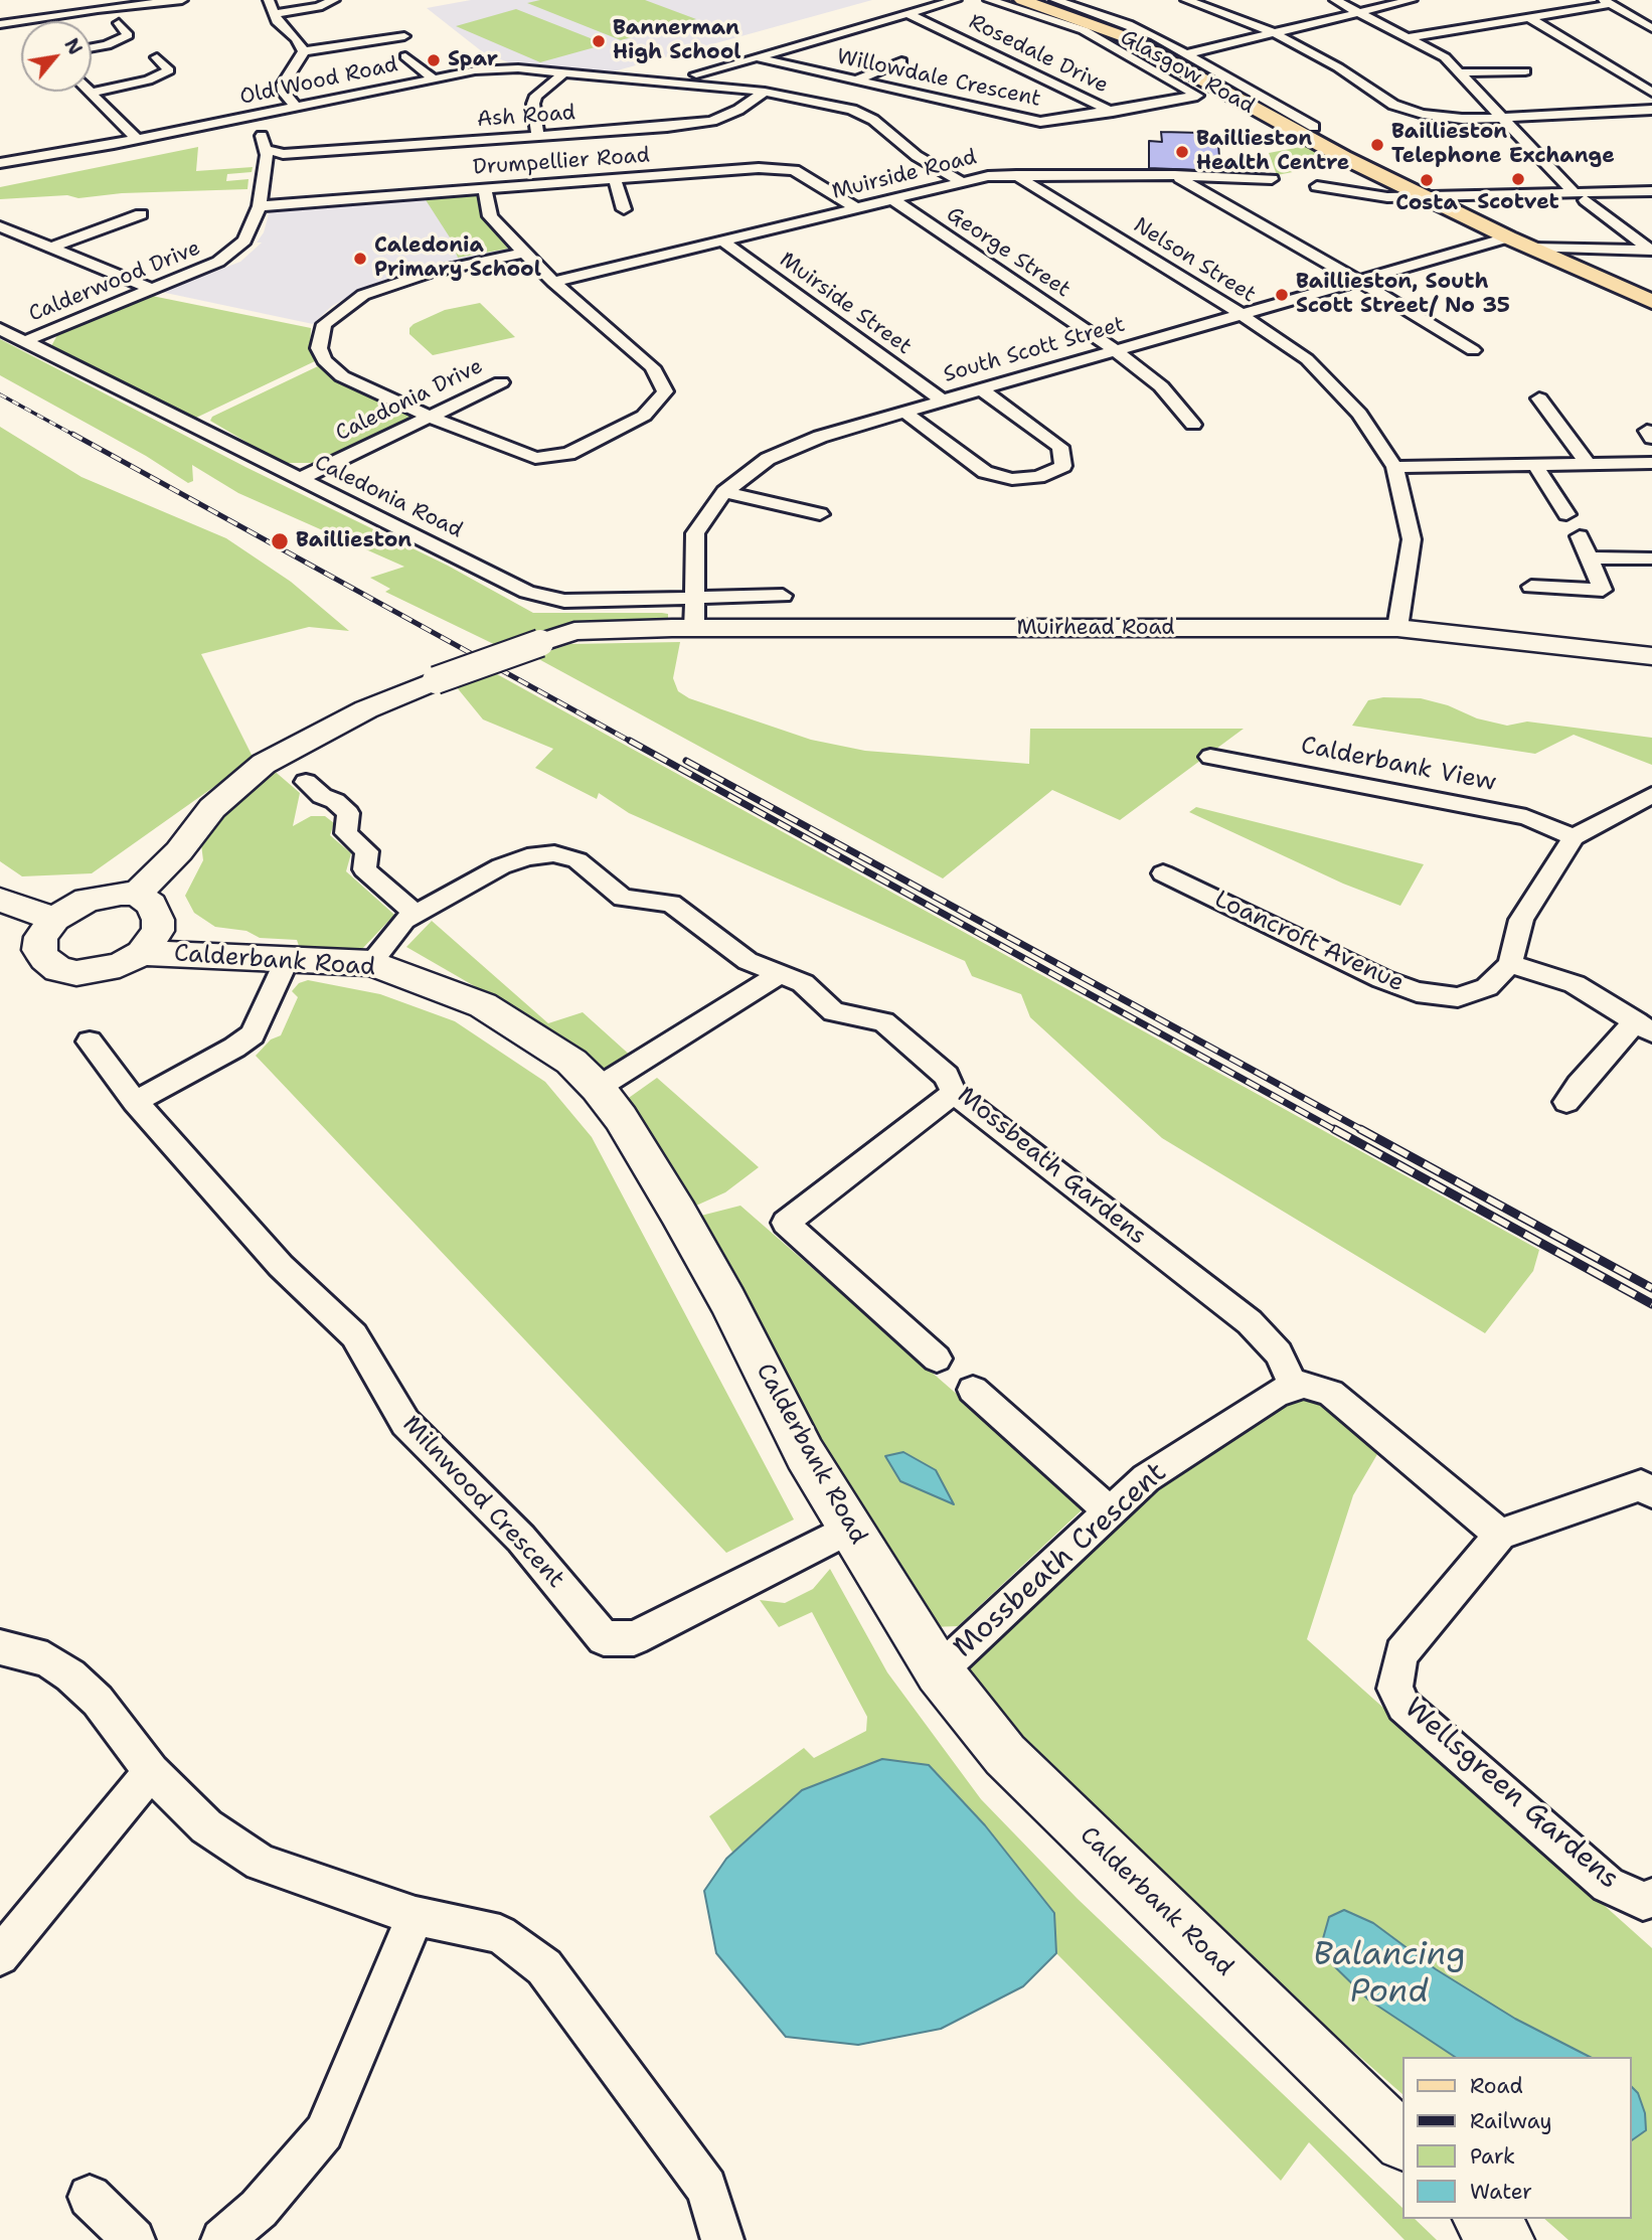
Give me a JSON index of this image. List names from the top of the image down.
{
  "streets": {
    "main road": ["Glasgow Road"],
    "street": [
      "Rosedale Drive",
      "Willowdale Crescent",
      "Old Wood Road",
      "Ash Road",
      "Drumpellier Road",
      "Muirside Road",
      "George Street",
      "Nelson Street",
      "Calderwood Drive",
      "Muirside Street",
      "South Scott Street",
      "Caledonia Drive",
      "Caledonia Road",
      "Muirhead Road",
      "Calderbank View",
      "Loancroft Avenue",
      "Calderbank Road",
      "Mossbeath Gardens",
      "Milnwood Crescent",
      "Mossbeath Crescent",
      "Wellsgreen Gardens"
    ]
  },
  "crossings": [
    ["Rosedale Drive", "Willowdale Crescent"],
    ["Glasgow Road", "South Scott Street"],
    ["Old Wood Road", "Ash Road"],
    ["Old Wood Road", "Muirside Road"],
    ["Ash Road", "Calderwood Drive"],
    ["Drumpellier Road", "Muirside Road"],
    ["Drumpellier Road", "Calderwood Drive"],
    ["Muirside Road", "George Street"],
    ["Muirside Road", "Nelson Street"],
    ["Muirside Road", "Muirside Street"],
    ["George Street", "South Scott Street"],
    ["Nelson Street", "South Scott Street"],
    ["Nelson Street", "Muirhead Road"],
    ["Calderwood Drive", "Caledonia Road"],
    ["Muirside Street", "South Scott Street"],
    ["South Scott Street", "Caledonia Road"],
    ["South Scott Street", "Muirhead Road"],
    ["Caledonia Drive", "Caledonia Road"],
    ["Muirhead Road", "Calderbank Road"],
    ["Calderbank Road", "Mossbeath Gardens"],
    ["Calderbank Road", "Milnwood Crescent"],
    ["Calderbank Road", "Mossbeath Crescent"],
    ["Mossbeath Gardens", "Mossbeath Crescent"]
  ],
  "water": ["Balancing Pond"],
  "places": [
    "Bannerman High School",
    "Spar",
    "Baillieston Telephone Exchange",
    "Baillieston Health Centre",
    "Scotvet",
    "Costa",
    "Caledonia Primary School",
    "Baillieston, South Scott Street/ No 35",
    "Baillieston"
  ],
  "legend": [
    "Road",
    "Railway",
    "Park",
    "Water"
  ],
  "north": "top right"
}
